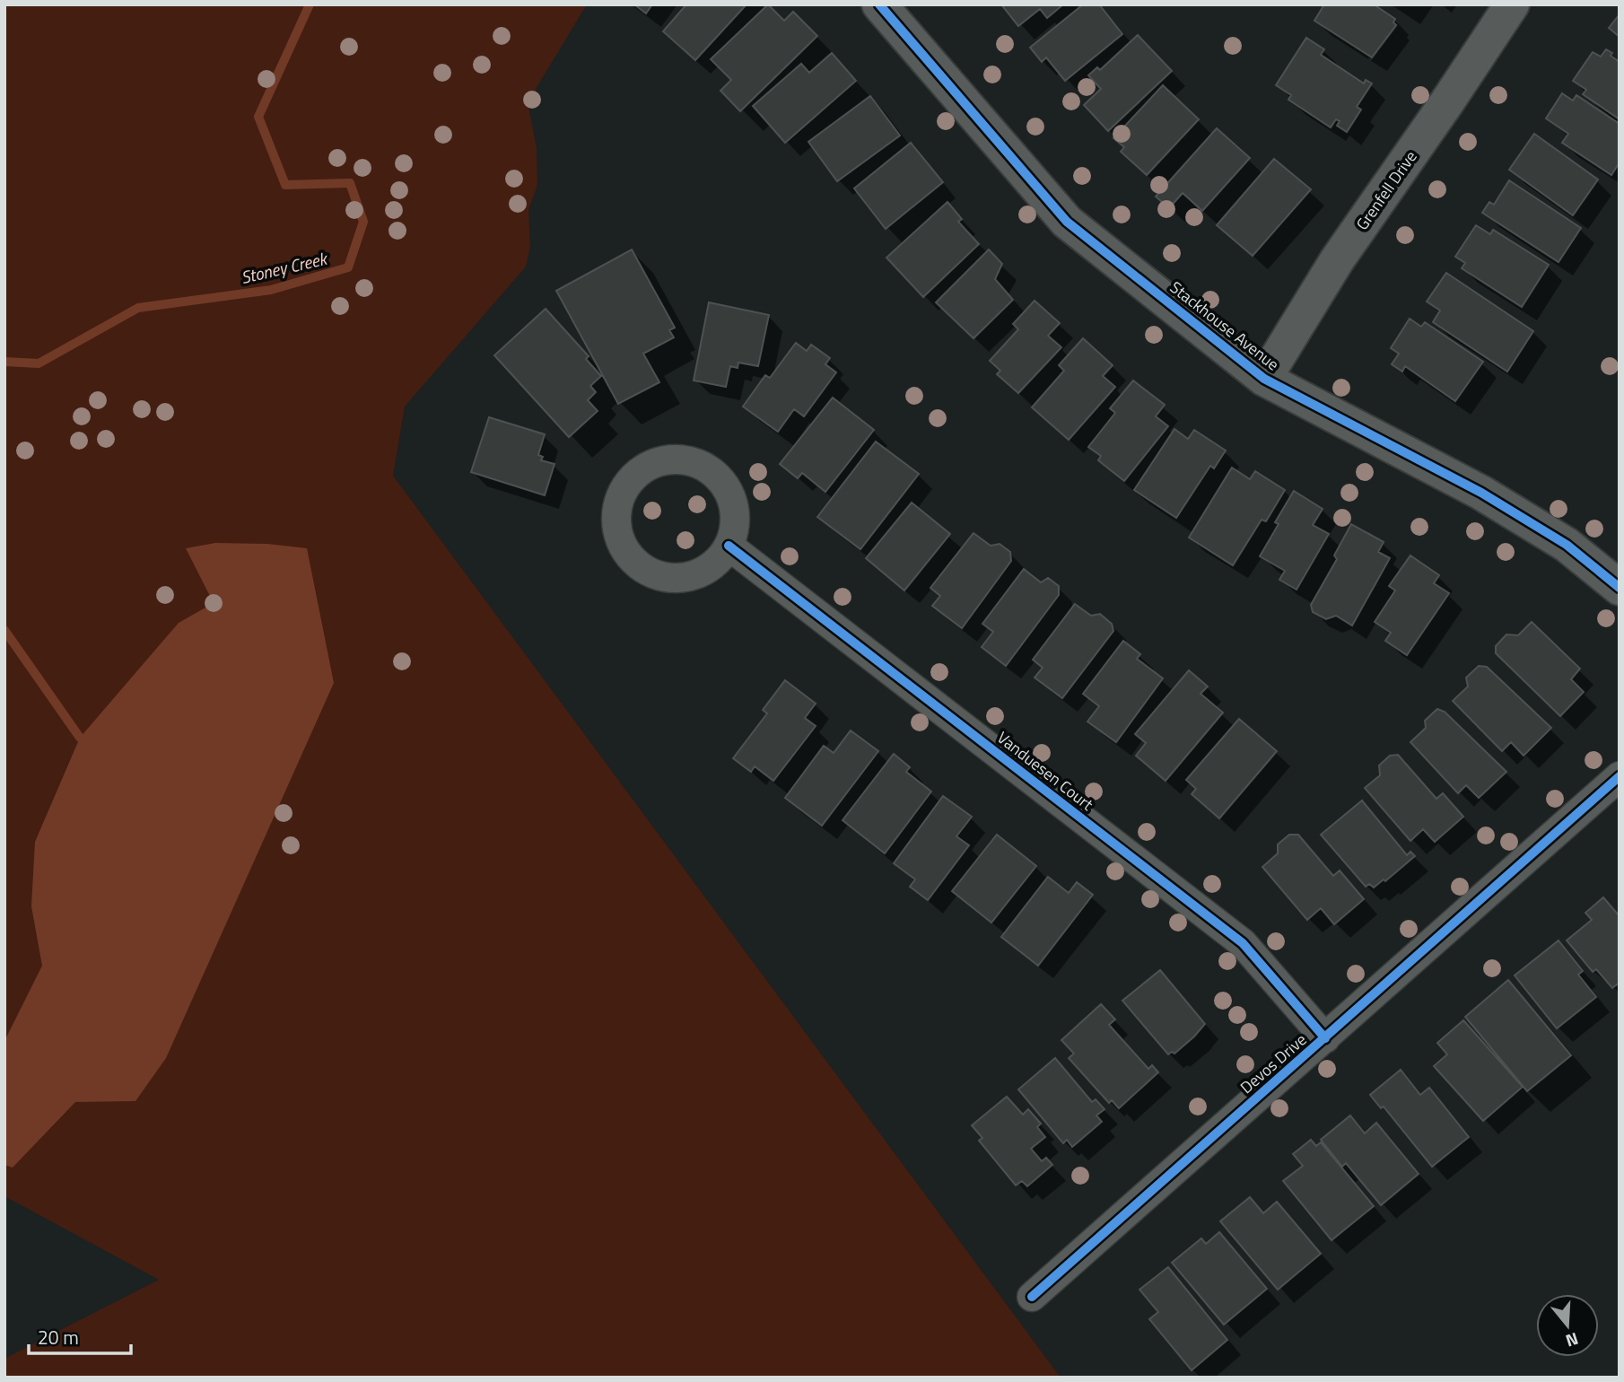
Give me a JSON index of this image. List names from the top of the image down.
{
  "streets": {
    "street": [
      "Grenfell Drive",
      "Stackhouse Avenue",
      "Vanduesen Court",
      "Devos Drive"
    ]
  },
  "crossings": [
    ["Grenfell Drive", "Stackhouse Avenue"],
    ["Vanduesen Court", "Devos Drive"]
  ],
  "water": ["Stoney Creek"],
  "scale_bar": "20 m",
  "north": "bottom"
}
